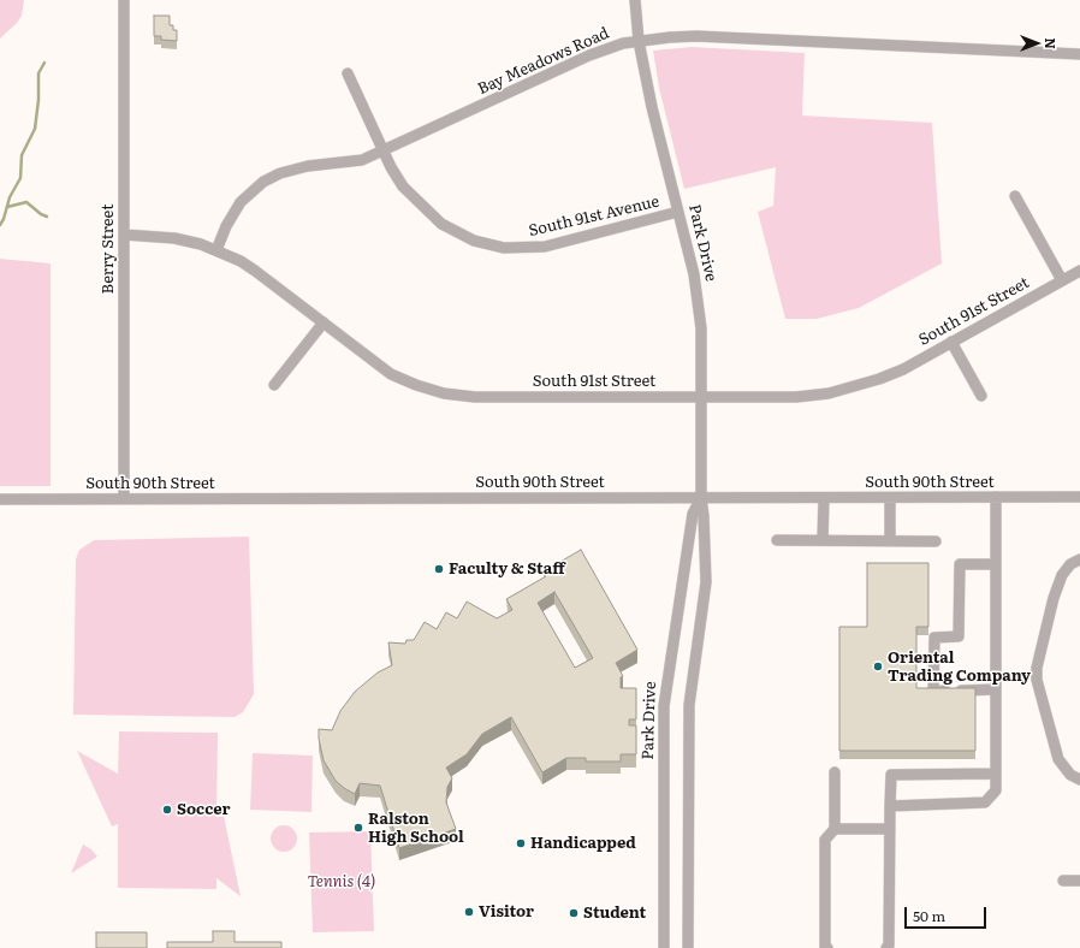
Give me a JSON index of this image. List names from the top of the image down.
{
  "streets": {
    "street": [
      "Bay Meadows Road",
      "South 91st Avenue",
      "Park Drive",
      "Berry Street",
      "South 91st Street",
      "South 90th Street"
    ]
  },
  "crossings": [
    ["Bay Meadows Road", "South 91st Avenue"],
    ["Bay Meadows Road", "Park Drive"],
    ["Bay Meadows Road", "South 91st Street"],
    ["South 91st Avenue", "Park Drive"],
    ["Park Drive", "South 91st Street"],
    ["Park Drive", "South 90th Street"],
    ["Berry Street", "South 91st Street"],
    ["Berry Street", "South 90th Street"]
  ],
  "parks": ["Tennis (4)"],
  "places": [
    "Faculty & Staff",
    "Oriental Trading Company",
    "Soccer",
    "Ralston High School",
    "Handicapped",
    "Visitor",
    "Student"
  ],
  "scale_bar": "50 m",
  "north": "right"
}
